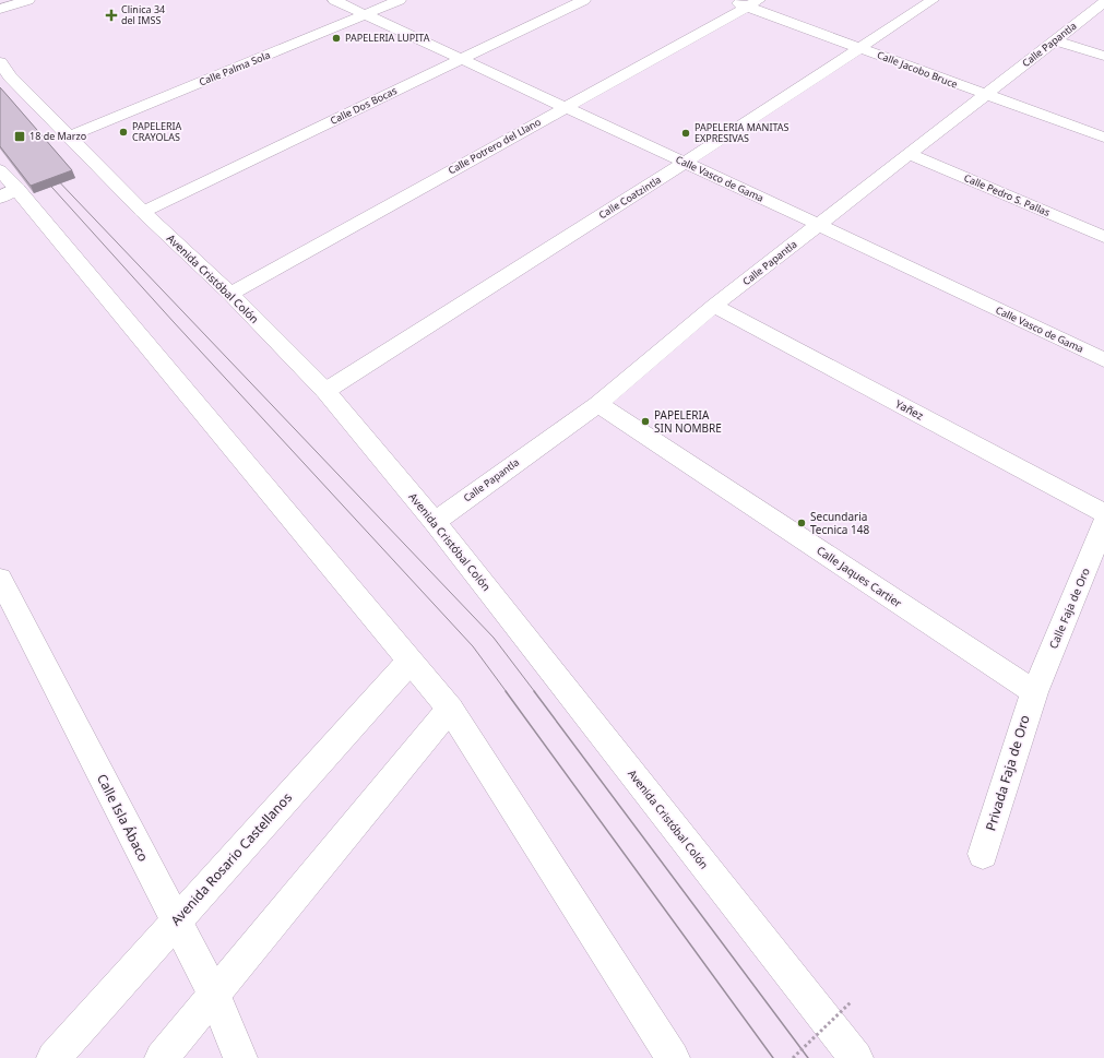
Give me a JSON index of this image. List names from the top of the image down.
{
  "streets": {
    "street": [
      "Calle Papantla",
      "Calle Palma Sola",
      "Calle Jacobo Bruce",
      "Calle Dos Bocas",
      "Calle Potrero del Llano",
      "Calle Vasco de Gama",
      "Calle Pedro S. Pallas",
      "Calle Coatzintla",
      "Avenida Cristóbal Colón",
      "Yañez",
      "Calle Jaques Cartier",
      "Calle Faja de Oro",
      "Privada Faja de Oro",
      "Calle Isla Ábaco",
      "Avenida Rosario Castellanos"
    ]
  },
  "crossings": [
    ["Calle Papantla", "Calle Jacobo Bruce"],
    ["Calle Papantla", "Calle Vasco de Gama"],
    ["Calle Papantla", "Calle Pedro S. Pallas"],
    ["Calle Papantla", "Avenida Cristóbal Colón"],
    ["Calle Papantla", "Yañez"],
    ["Calle Papantla", "Calle Jaques Cartier"],
    ["Calle Palma Sola", "Calle Vasco de Gama"],
    ["Calle Palma Sola", "Avenida Cristóbal Colón"],
    ["Calle Jacobo Bruce", "Calle Potrero del Llano"],
    ["Calle Jacobo Bruce", "Calle Coatzintla"],
    ["Calle Dos Bocas", "Calle Vasco de Gama"],
    ["Calle Dos Bocas", "Avenida Cristóbal Colón"],
    ["Calle Potrero del Llano", "Calle Vasco de Gama"],
    ["Calle Potrero del Llano", "Avenida Cristóbal Colón"],
    ["Calle Vasco de Gama", "Calle Coatzintla"],
    ["Calle Coatzintla", "Avenida Cristóbal Colón"],
    ["Calle Jaques Cartier", "Calle Faja de Oro"],
    ["Calle Jaques Cartier", "Privada Faja de Oro"],
    ["Calle Faja de Oro", "Privada Faja de Oro"],
    ["Calle Isla Ábaco", "Avenida Rosario Castellanos"]
  ],
  "places": {
    "health": ["Clinica 34 del IMSS"],
    "other": [
      "PAPELERIA LUPITA",
      "PAPELERIA CRAYOLAS",
      "PAPELERIA MANITAS EXPRESIVAS",
      "PAPELERIA SIN NOMBRE",
      "Secundaria Tecnica 148"
    ],
    "transit": ["18 de Marzo"]
  }
}
